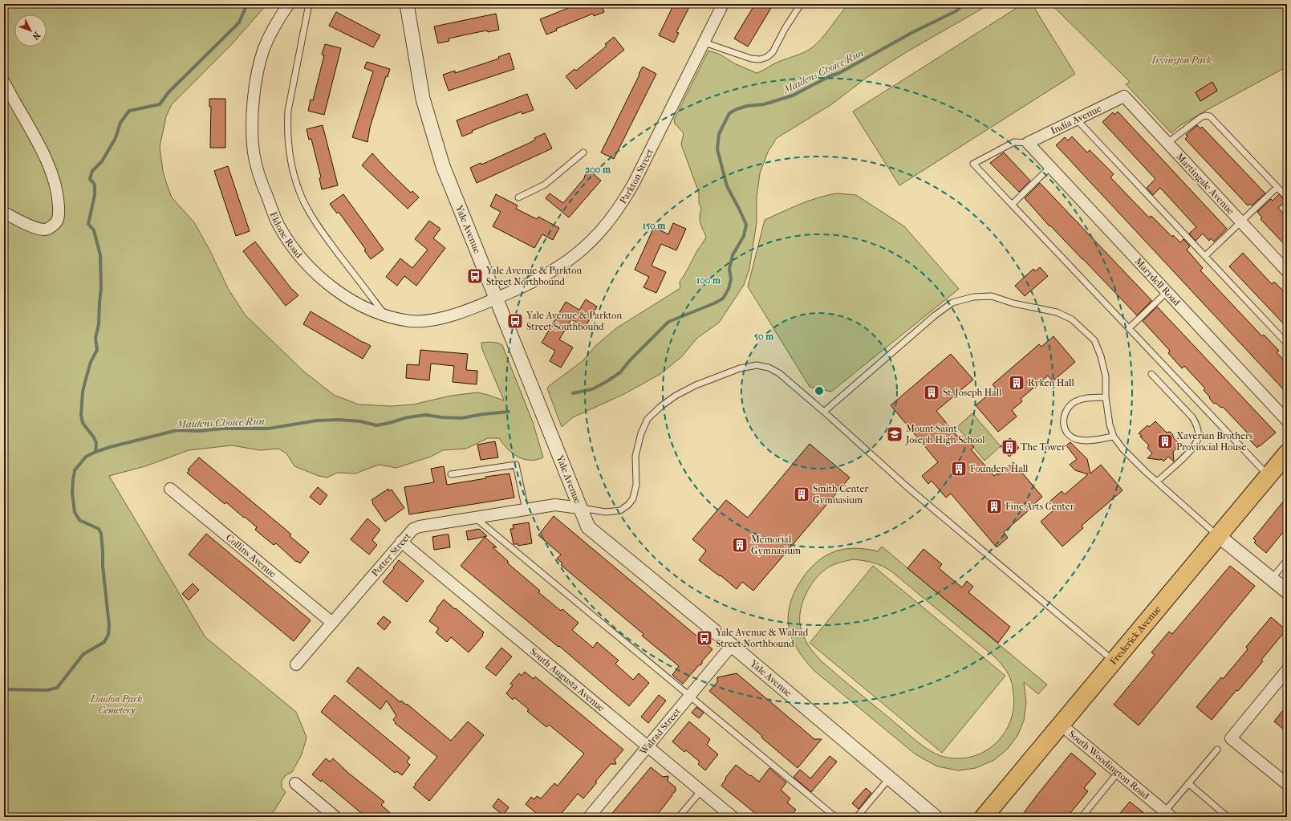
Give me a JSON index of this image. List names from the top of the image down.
{
  "streets": {
    "main road": ["Frederick Avenue"],
    "street": [
      "India Avenue",
      "Parkton Street",
      "Martingale Avenue",
      "Yale Avenue",
      "Eldone Road",
      "Marydell Road",
      "Potter Street",
      "Collins Avenue",
      "South Augusta Avenue",
      "Walrad Street",
      "South Woodington Road"
    ]
  },
  "crossings": [
    ["India Avenue", "Martingale Avenue"],
    ["India Avenue", "Marydell Road"],
    ["Parkton Street", "Yale Avenue"],
    ["Parkton Street", "Eldone Road"],
    ["Yale Avenue", "Eldone Road"],
    ["Yale Avenue", "Potter Street"],
    ["Yale Avenue", "Walrad Street"],
    ["Potter Street", "Collins Avenue"],
    ["Potter Street", "South Augusta Avenue"],
    ["Frederick Avenue", "South Woodington Road"],
    ["South Augusta Avenue", "Walrad Street"]
  ],
  "water": ["Maidens Choice Run"],
  "parks": ["Irvington Park", "Loudon Park Cemetery"],
  "places": {
    "bus stop": ["Yale Avenue & Parkton Street Northbound", "Yale Avenue & Parkton Street Southbound", "Yale Avenue & Walrad Street Northbound"],
    "building": [
      "Ryken Hall",
      "St. Joseph Hall",
      "Xaverian Brothers Provincial House",
      "The Tower",
      "Founders Hall",
      "Smith Center Gymnasium",
      "Fine Arts Center",
      "Memorial Gymnasium"
    ],
    "school or university": ["Mount Saint Joseph High School"]
  },
  "north": "bottom right",
  "rings": [
    "200 m",
    "150 m",
    "100 m",
    "50 m"
  ]
}
